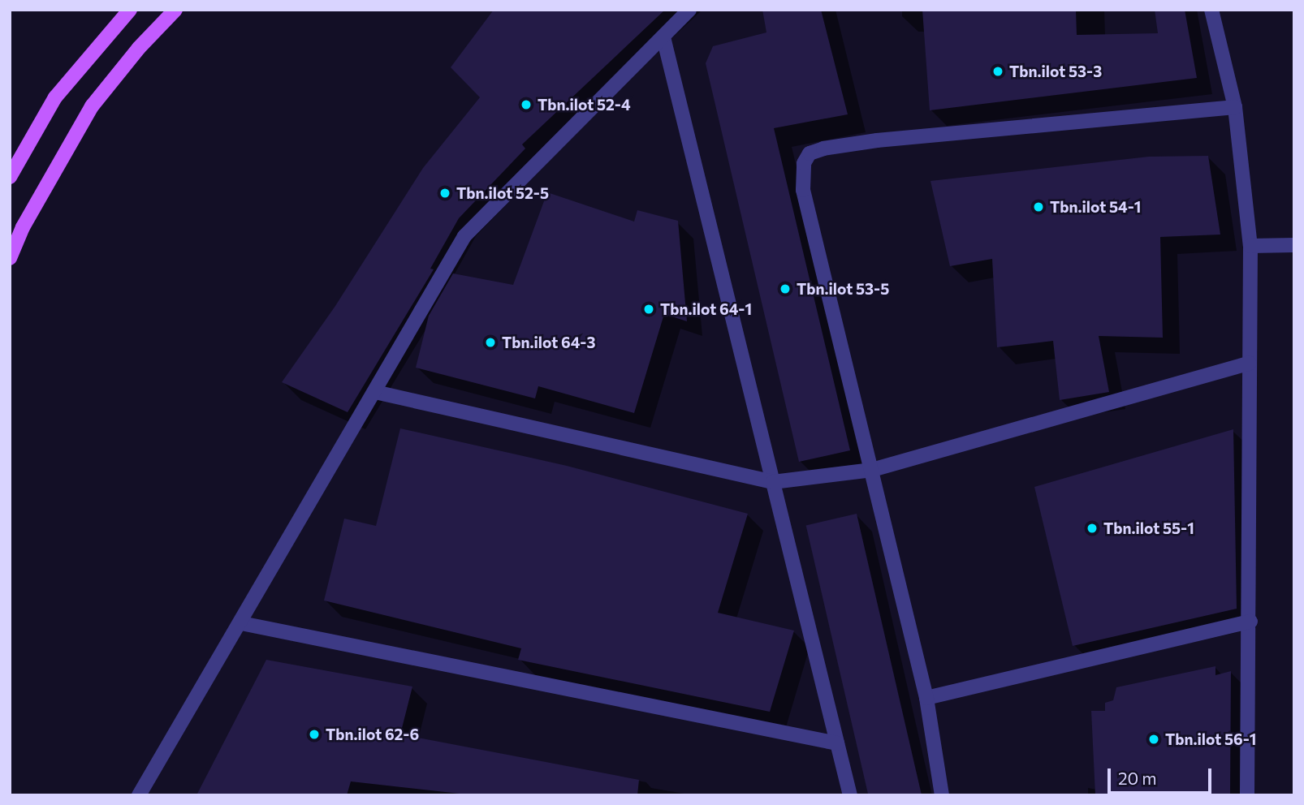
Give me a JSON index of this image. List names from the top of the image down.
{
  "places": [
    "Tbn.ilot 53-3",
    "Tbn.ilot 52-4",
    "Tbn.ilot 52-5",
    "Tbn.ilot 54-1",
    "Tbn.ilot 53-5",
    "Tbn.ilot 64-1",
    "Tbn.ilot 64-3",
    "Tbn.ilot 55-1",
    "Tbn.ilot 62-6",
    "Tbn.ilot 56-1"
  ],
  "scale_bar": "20 m"
}
